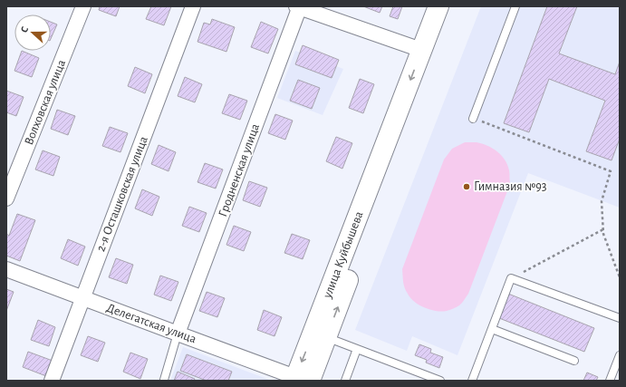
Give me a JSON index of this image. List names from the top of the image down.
{
  "streets": {
    "main road": ["улица Куйбышева"],
    "street": [
      "Волховская улица",
      "Гродненская улица",
      "2-я Осташковская улица",
      "Делегатская улица"
    ]
  },
  "crossings": [
    ["Гродненская улица", "Делегатская улица"],
    ["2-я Осташковская улица", "Делегатская улица"],
    ["улица Куйбышева", "Делегатская улица"]
  ],
  "places": ["Гимназия №93"],
  "north": "left"
}
